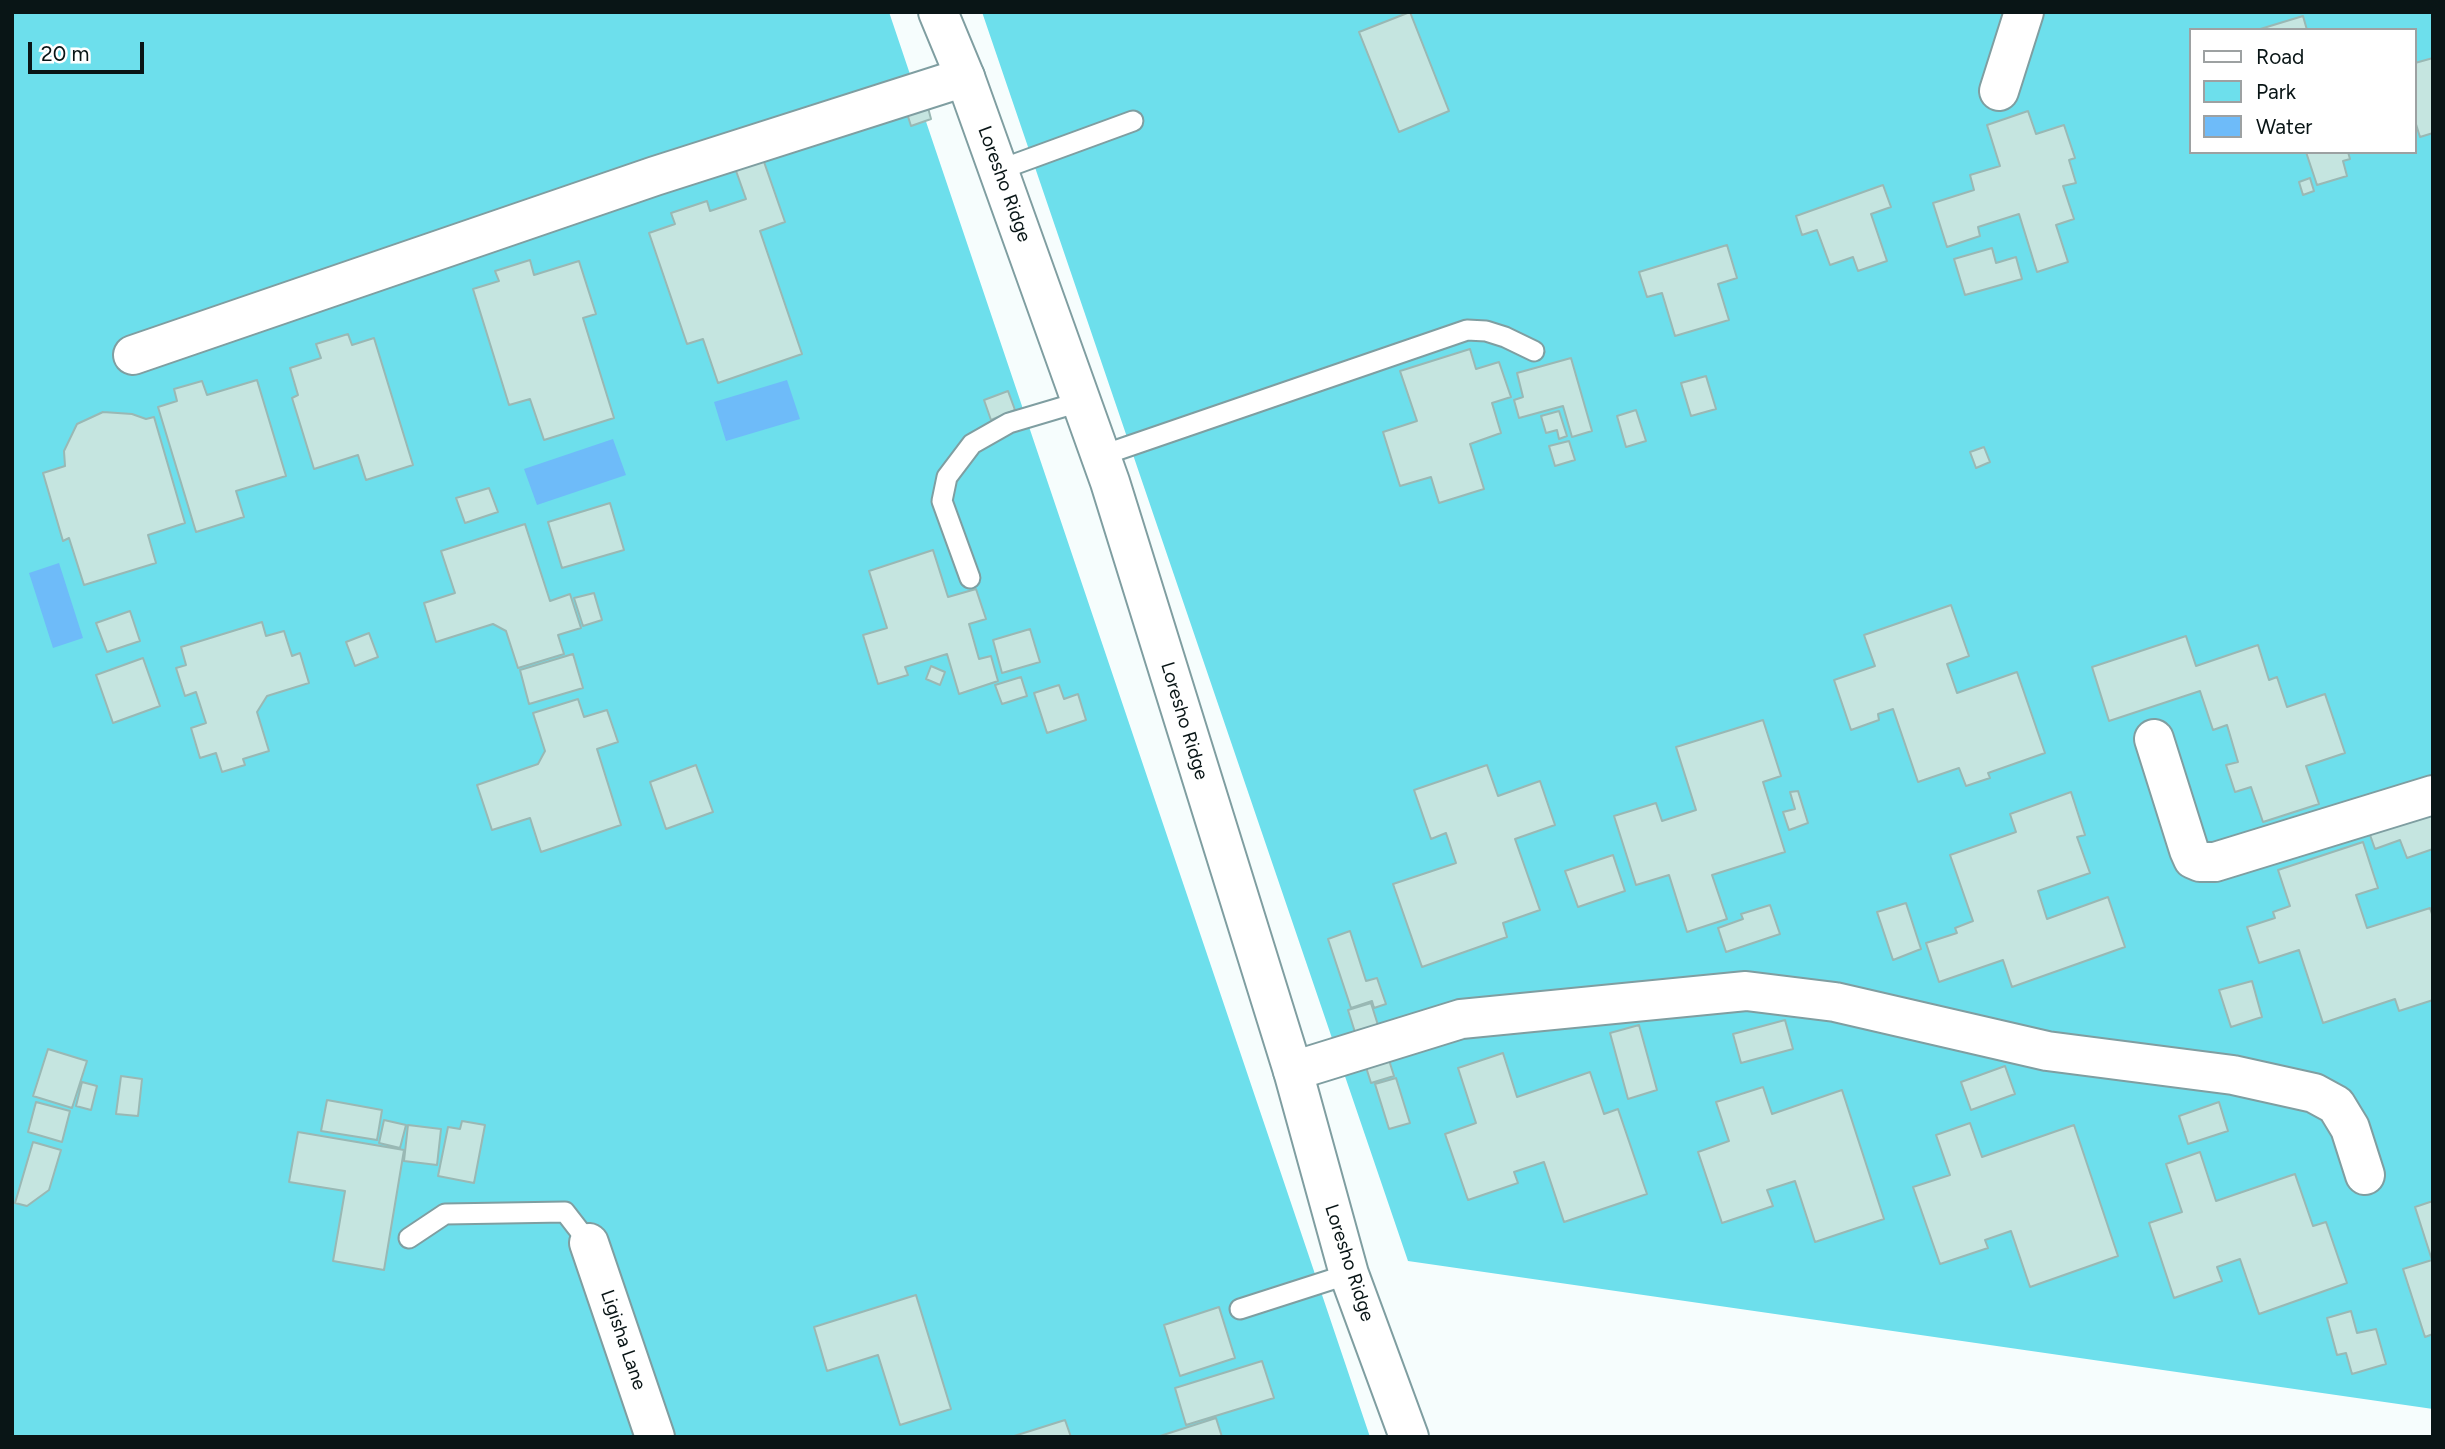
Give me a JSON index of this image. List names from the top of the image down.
{
  "streets": {
    "street": ["Loresho Ridge", "Ligisha Lane"]
  },
  "legend": ["Road", "Park", "Water"],
  "scale_bar": "20 m"
}
